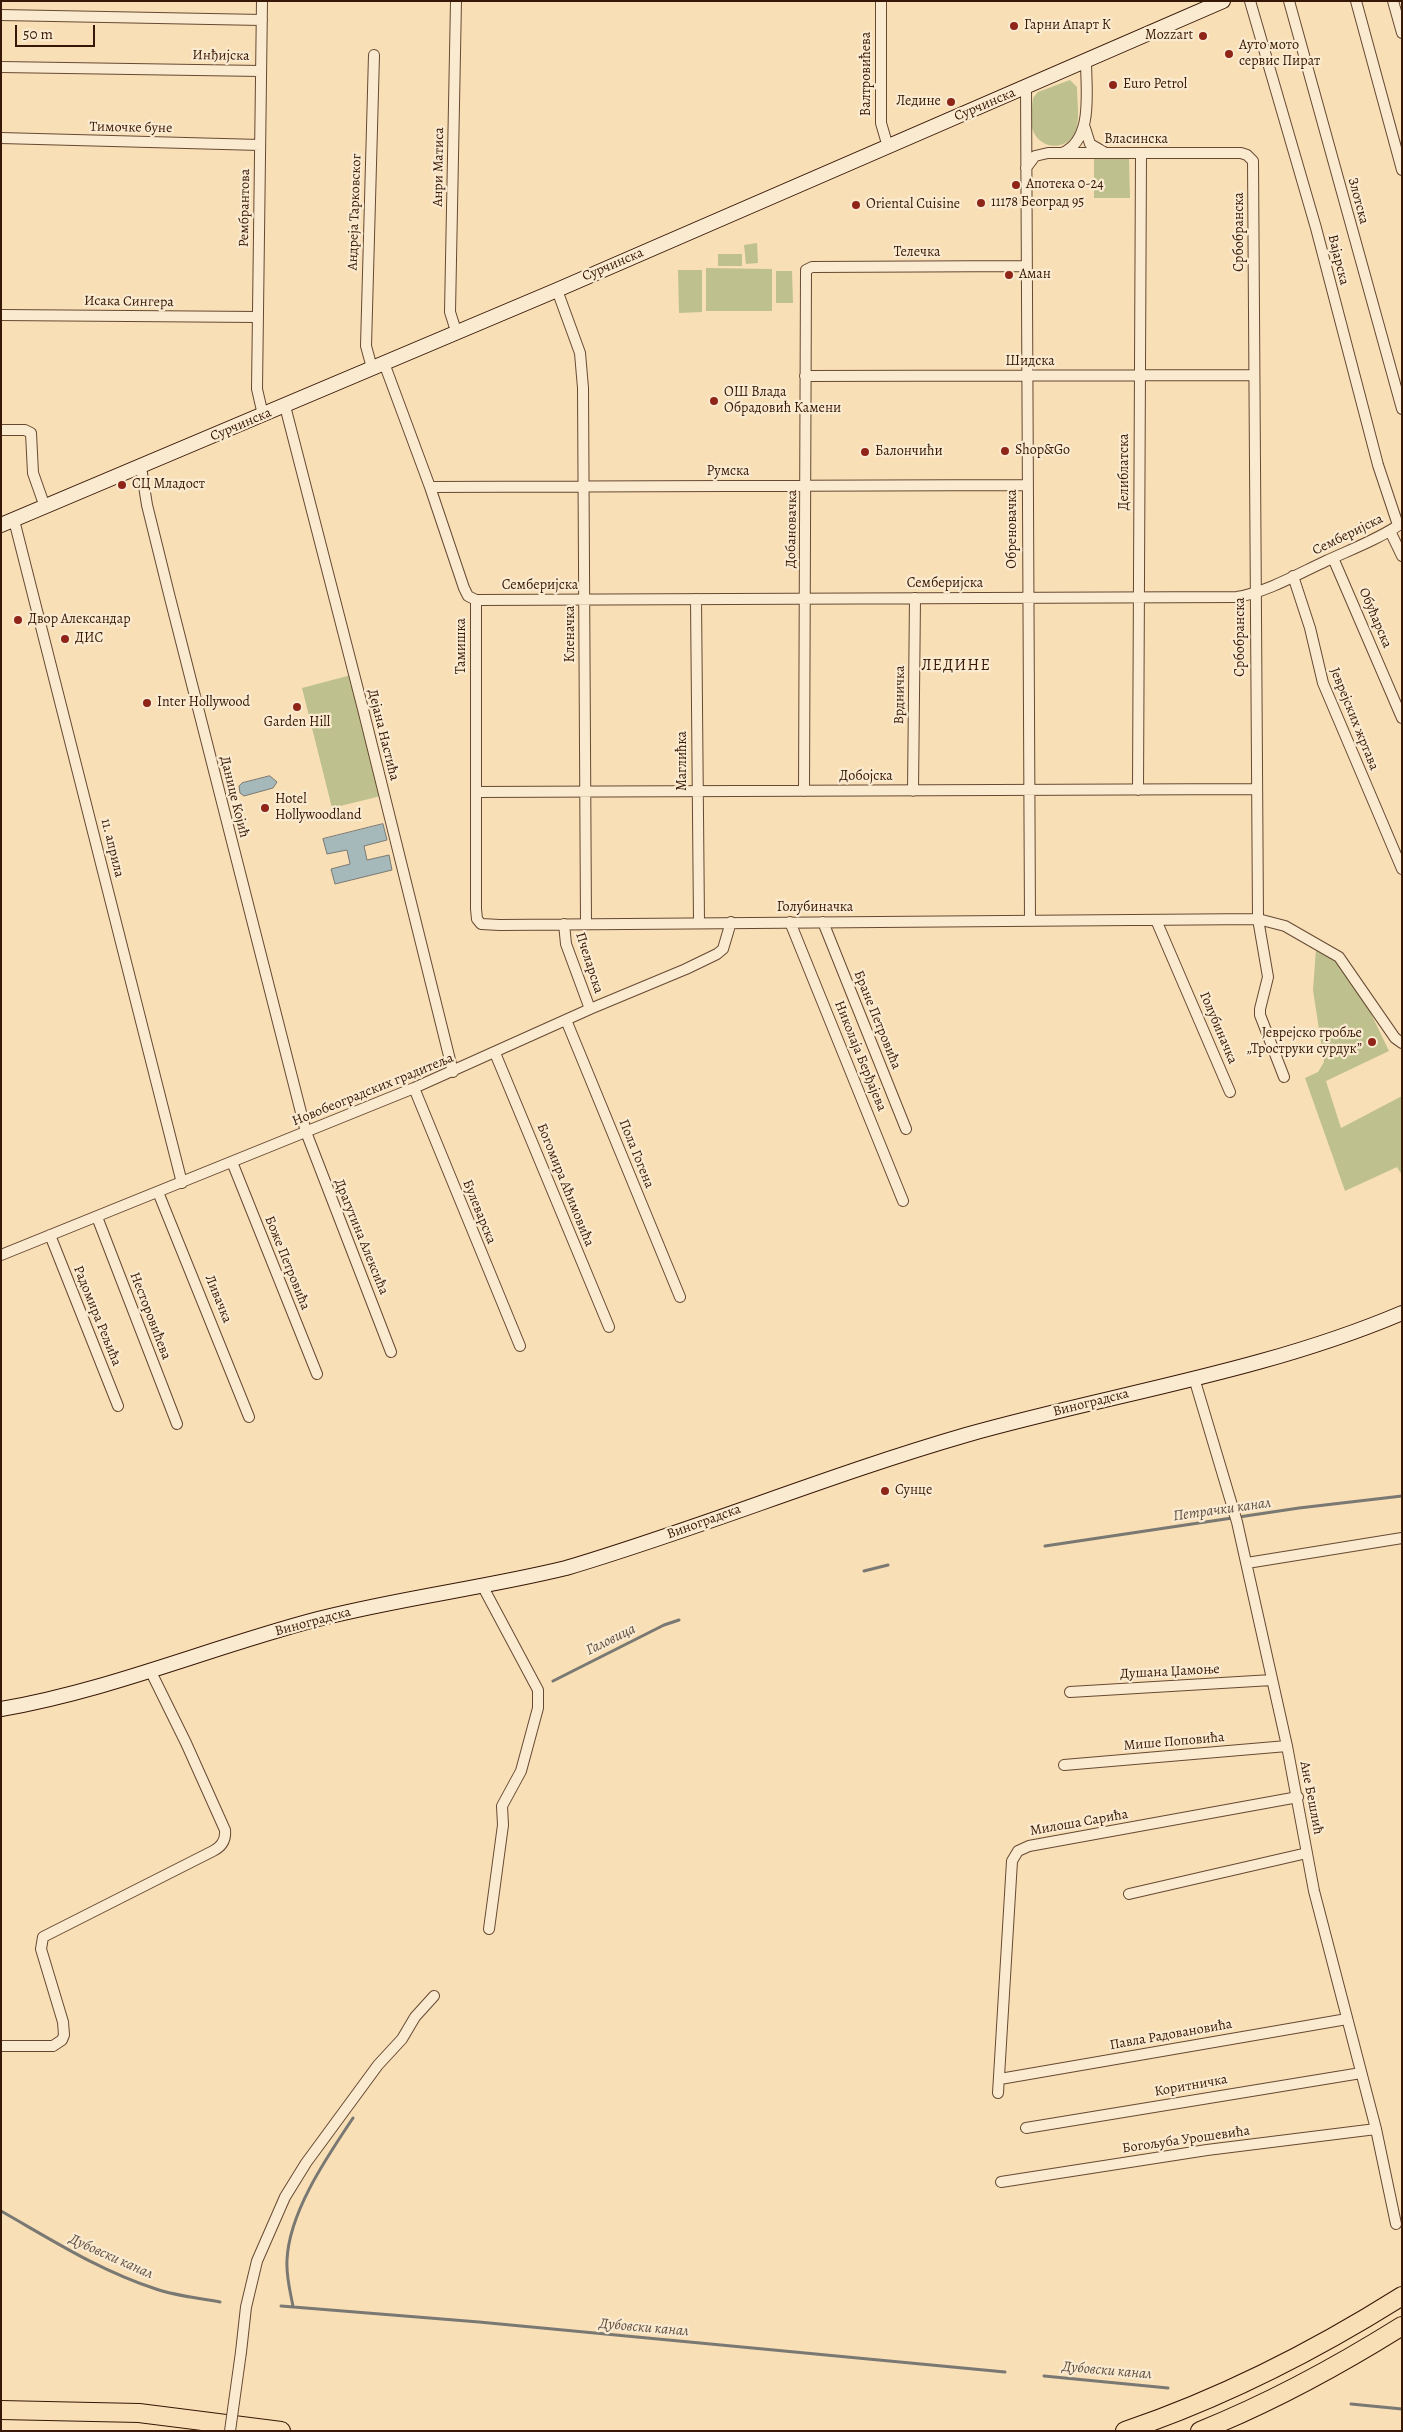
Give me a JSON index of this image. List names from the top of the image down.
{
  "streets": {
    "street": [
      "Инђијска",
      "Валтровићева",
      "Сурчинска",
      "Тимочке буне",
      "Власинска",
      "Анри Матиса",
      "Злотска",
      "Рембрантова",
      "Андреја Тарковског",
      "Србобранска",
      "Телечка",
      "Вајарска",
      "Исака Сингера",
      "Шидска",
      "Румска",
      "Делиблатска",
      "Добановачка",
      "Обреновачка",
      "Семберијска",
      "Обућарска",
      "Кленачка",
      "Тамишка",
      "Врдничка",
      "Јеврејских жртава",
      "Дејана Настића",
      "Маглићка",
      "Добојска",
      "Данице Којић",
      "11. априла",
      "Голубиначка",
      "Пчеларска",
      "Бране Петровића",
      "Николаја Берђајева",
      "Новобеоградских градитеља",
      "Пола Гогена",
      "Богомира Аћимовића",
      "Булеварска",
      "Драгутина Алексића",
      "Боже Петровића",
      "Ливачка",
      "Радомира Рељића",
      "Несторовићева",
      "Виноградска",
      "Душана Џамоње",
      "Мише Поповића",
      "Ане Бешлић",
      "Милоша Сарића",
      "Павла Радовановића",
      "Коритничка",
      "Богољуба Урошевића"
    ]
  },
  "crossings": [
    ["Инђијска", "Рембрантова"],
    ["Валтровићева", "Сурчинска"],
    ["Сурчинска", "Анри Матиса"],
    ["Сурчинска", "Рембрантова"],
    ["Сурчинска", "Андреја Тарковског"],
    ["Сурчинска", "Обреновачка"],
    ["Сурчинска", "Кленачка"],
    ["Сурчинска", "Тамишка"],
    ["Сурчинска", "Дејана Настића"],
    ["Сурчинска", "Данице Којић"],
    ["Сурчинска", "11. априла"],
    ["Тимочке буне", "Рембрантова"],
    ["Власинска", "Србобранска"],
    ["Власинска", "Делиблатска"],
    ["Рембрантова", "Исака Сингера"],
    ["Андреја Тарковског", "Тамишка"],
    ["Србобранска", "Шидска"],
    ["Србобранска", "Семберијска"],
    ["Србобранска", "Добојска"],
    ["Србобранска", "Голубиначка"],
    ["Телечка", "Добановачка"],
    ["Телечка", "Обреновачка"],
    ["Вајарска", "Семберијска"],
    ["Шидска", "Делиблатска"],
    ["Шидска", "Добановачка"],
    ["Шидска", "Обреновачка"],
    ["Румска", "Добановачка"],
    ["Румска", "Обреновачка"],
    ["Румска", "Кленачка"],
    ["Румска", "Тамишка"],
    ["Делиблатска", "Семберијска"],
    ["Делиблатска", "Добојска"],
    ["Добановачка", "Семберијска"],
    ["Добановачка", "Добојска"],
    ["Обреновачка", "Семберијска"],
    ["Обреновачка", "Добојска"],
    ["Обреновачка", "Голубиначка"],
    ["Семберијска", "Обућарска"],
    ["Семберијска", "Кленачка"],
    ["Семберијска", "Тамишка"],
    ["Семберијска", "Врдничка"],
    ["Семберијска", "Јеврејских жртава"],
    ["Семберијска", "Маглићка"],
    ["Кленачка", "Добојска"],
    ["Кленачка", "Голубиначка"],
    ["Тамишка", "Добојска"],
    ["Тамишка", "Голубиначка"],
    ["Врдничка", "Добојска"],
    ["Дејана Настића", "Новобеоградских градитеља"],
    ["Маглићка", "Добојска"],
    ["Маглићка", "Голубиначка"],
    ["Данице Којић", "Новобеоградских градитеља"],
    ["Данице Којић", "Драгутина Алексића"],
    ["11. априла", "Новобеоградских градитеља"],
    ["Голубиначка", "Пчеларска"],
    ["Голубиначка", "Бране Петровића"],
    ["Голубиначка", "Николаја Берђајева"],
    ["Голубиначка", "Новобеоградских градитеља"],
    ["Пчеларска", "Новобеоградских градитеља"],
    ["Новобеоградских градитеља", "Пола Гогена"],
    ["Новобеоградских градитеља", "Богомира Аћимовића"],
    ["Новобеоградских градитеља", "Булеварска"],
    ["Новобеоградских градитеља", "Драгутина Алексића"],
    ["Новобеоградских градитеља", "Боже Петровића"],
    ["Новобеоградских градитеља", "Ливачка"],
    ["Новобеоградских градитеља", "Радомира Рељића"],
    ["Новобеоградских градитеља", "Несторовићева"],
    ["Виноградска", "Ане Бешлић"],
    ["Душана Џамоње", "Ане Бешлић"],
    ["Мише Поповића", "Ане Бешлић"],
    ["Ане Бешлић", "Милоша Сарића"],
    ["Ане Бешлић", "Павла Радовановића"],
    ["Ане Бешлић", "Коритничка"],
    ["Ане Бешлић", "Богољуба Урошевића"],
    ["Милоша Сарића", "Павла Радовановића"]
  ],
  "districts": ["ЛЕДИНЕ"],
  "water": ["Петрачки канал", "Галовица", "Дубовски канал"],
  "places": [
    "Гарни Апарт К",
    "Mozzart",
    "Ауто мото сервис Пират",
    "Euro Petrol",
    "Ледине",
    "Апотека 0-24",
    "11178 Београд 95",
    "Oriental Cuisine",
    "Аман",
    "ОШ Влада Обрадовић Камени",
    "Shop&Go",
    "Балончићи",
    "СЦ Младост",
    "Двор Александар",
    "ДИС",
    "Inter Hollywood",
    "Garden Hill",
    "Hotel Hollywoodland",
    "Јеврејско гробље „Троструки сурдук”",
    "Сунце"
  ],
  "scale_bar": "50 m"
}
